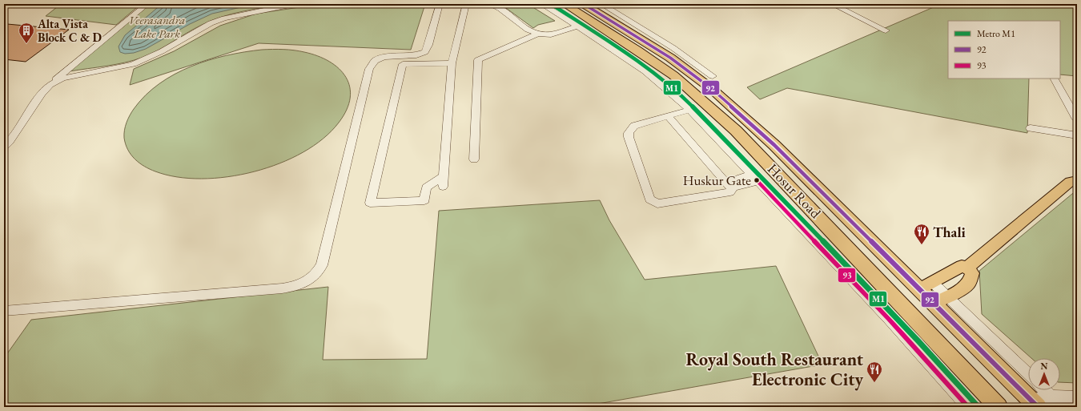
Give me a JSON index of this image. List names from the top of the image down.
{
  "streets": {
    "highway": ["Hosur Road"]
  },
  "parks": ["Veerasandra Lake Park"],
  "places": {
    "building": ["Alta Vista Block C & D"],
    "other": ["Huskur Gate"],
    "restaurant": ["Thali", "Royal South Restaurant Electronic City"]
  },
  "lines": ["metro line M1", "transit line 92", "transit line 93"],
  "legend": ["Metro M1", "92", "93"],
  "north": "top"
}
